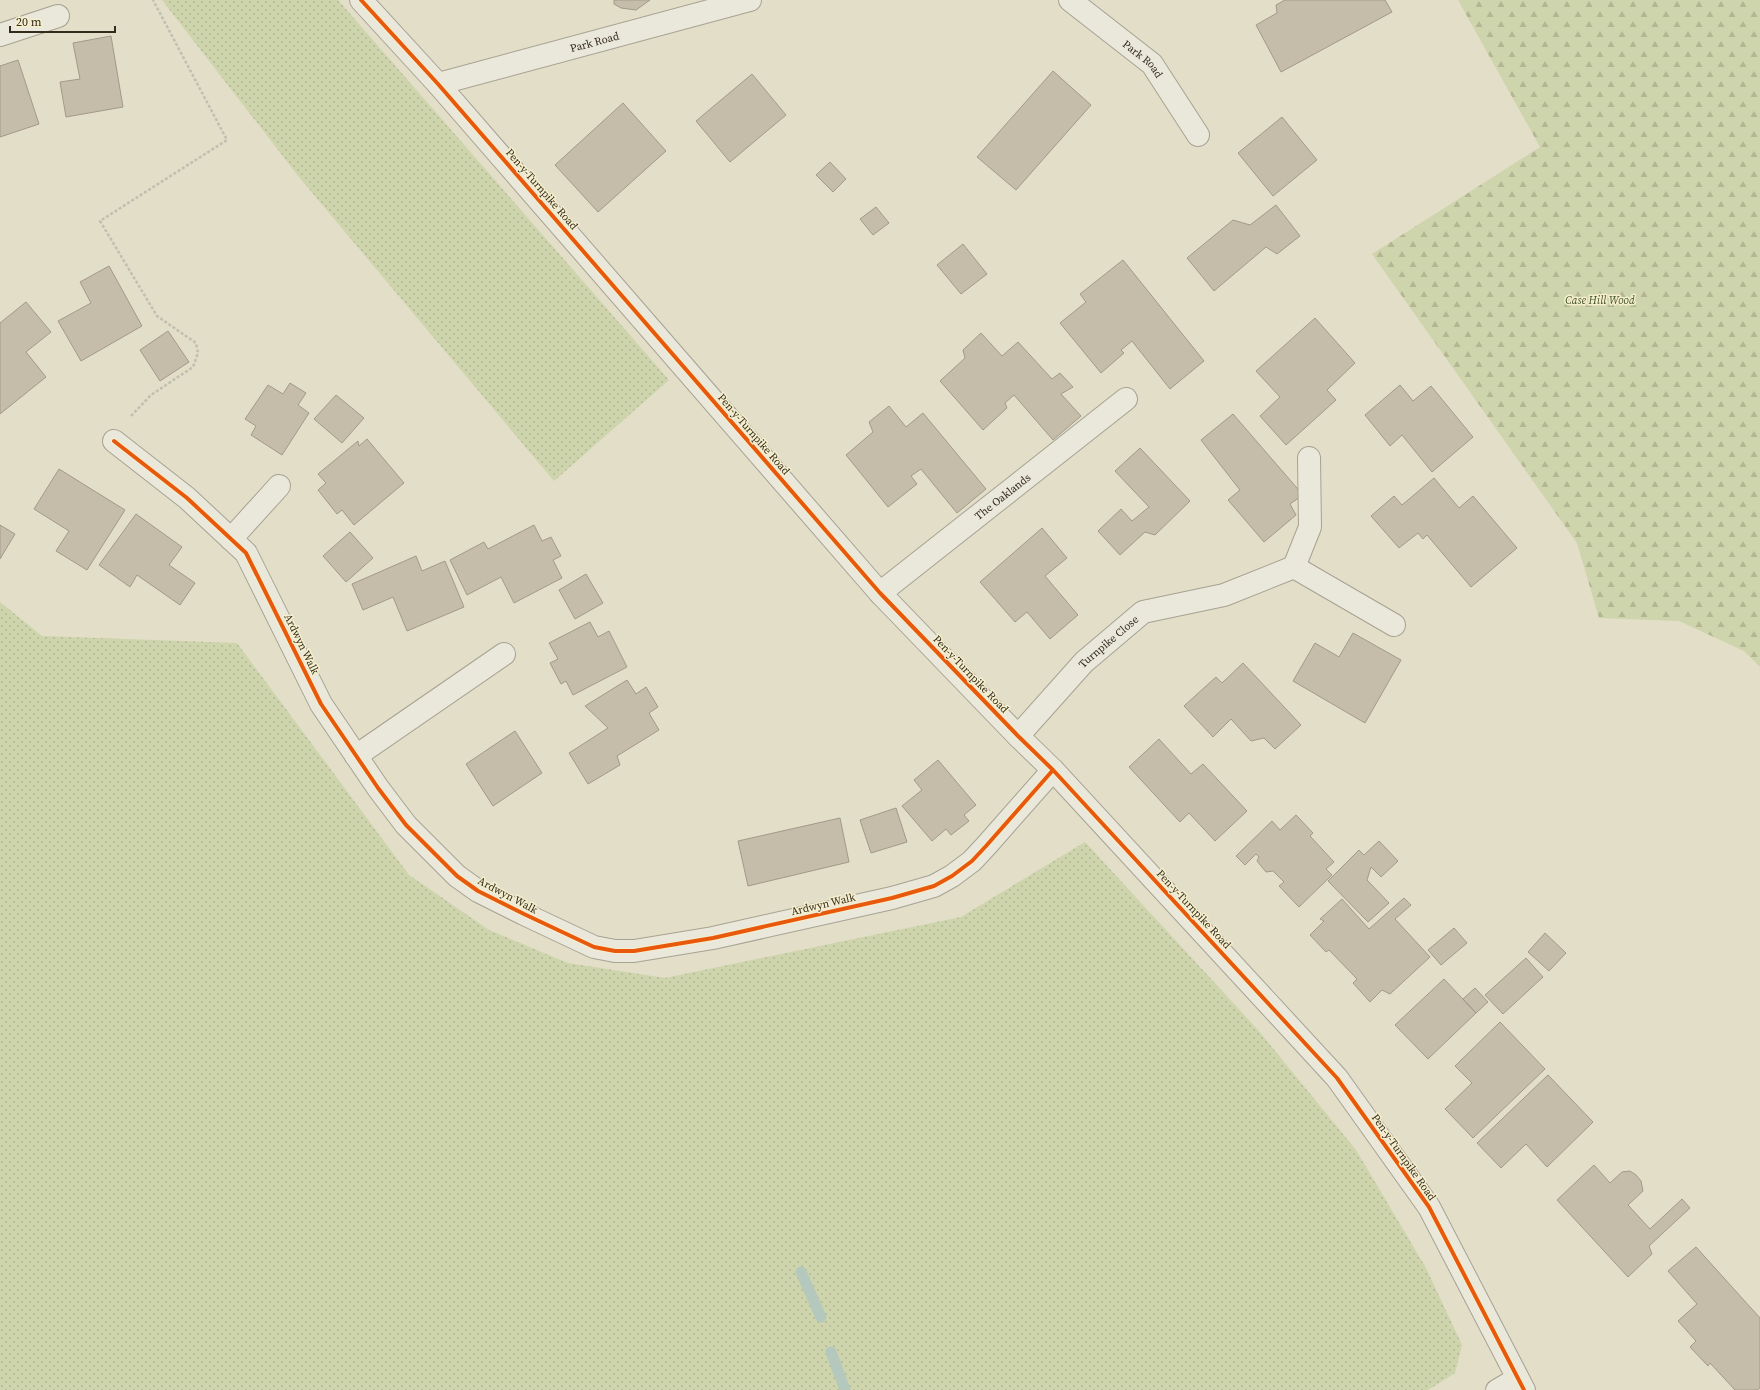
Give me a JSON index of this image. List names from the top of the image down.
{
  "streets": {
    "street": [
      "Park Road",
      "Pen-y-Turnpike Road",
      "The Oaklands",
      "Turnpike Close",
      "Ardwyn Walk"
    ]
  },
  "crossings": [
    ["Park Road", "Pen-y-Turnpike Road"],
    ["Pen-y-Turnpike Road", "The Oaklands"],
    ["Pen-y-Turnpike Road", "Turnpike Close"],
    ["Pen-y-Turnpike Road", "Ardwyn Walk"]
  ],
  "parks": ["Case Hill Wood"],
  "scale_bar": "20 m"
}
